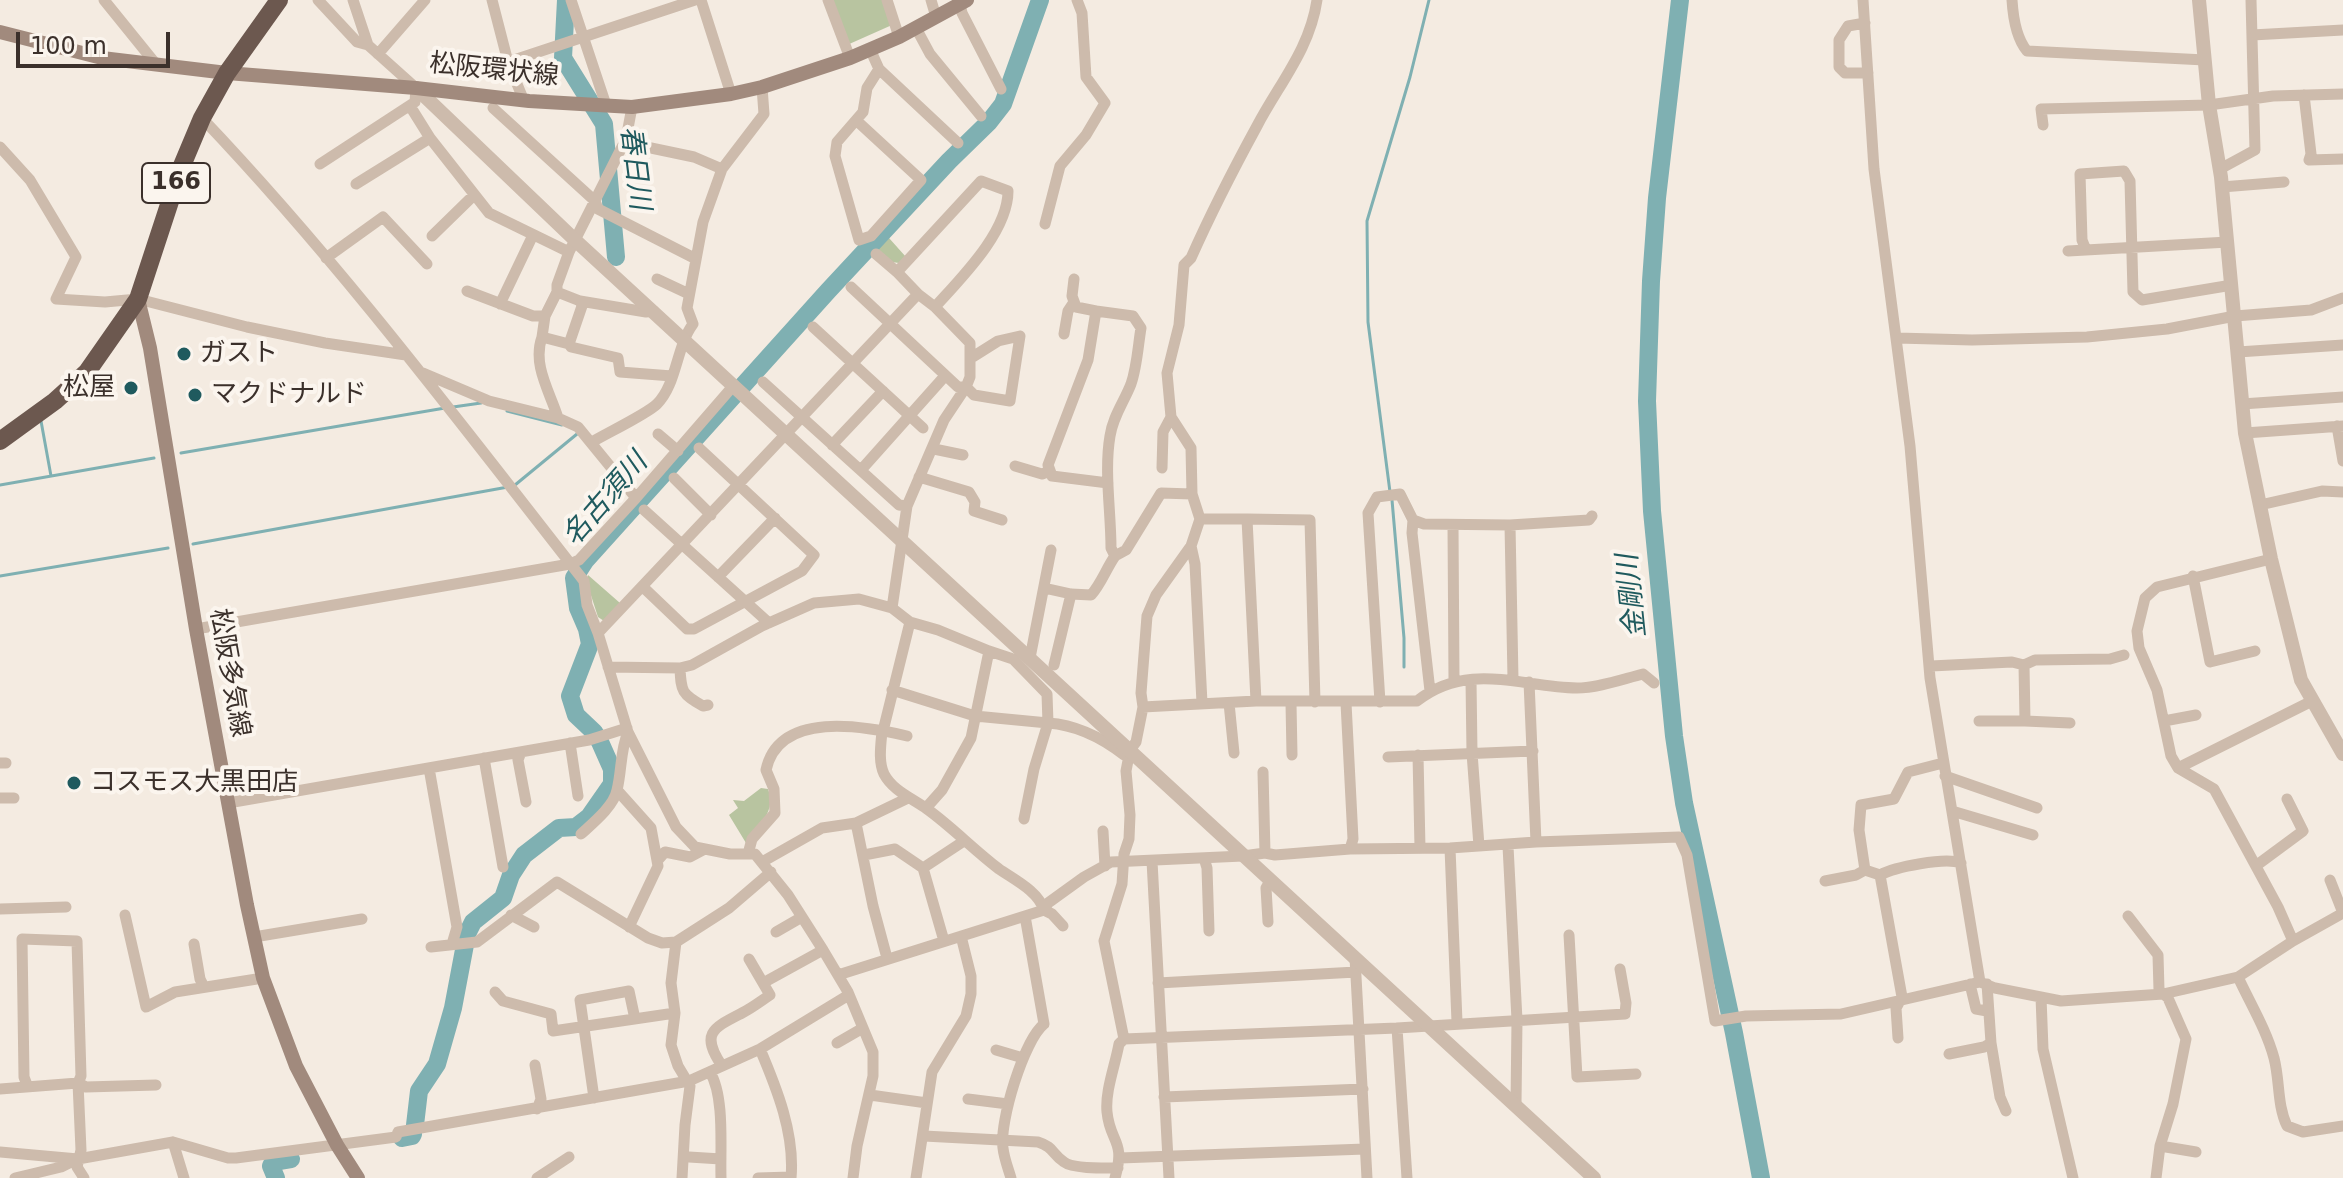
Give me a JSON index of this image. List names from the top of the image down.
{
  "streets": {
    "highway": ["166"],
    "main road": ["松阪環状線", "松阪多気線"]
  },
  "crossings": [
    ["松阪環状線", "166"],
    ["166", "松阪多気線"]
  ],
  "water": ["春日川", "名古須川", "金剛川"],
  "places": [
    "ガスト",
    "松屋",
    "マクドナルド",
    "コスモス大黒田店"
  ],
  "scale_bar": "100 m"
}
